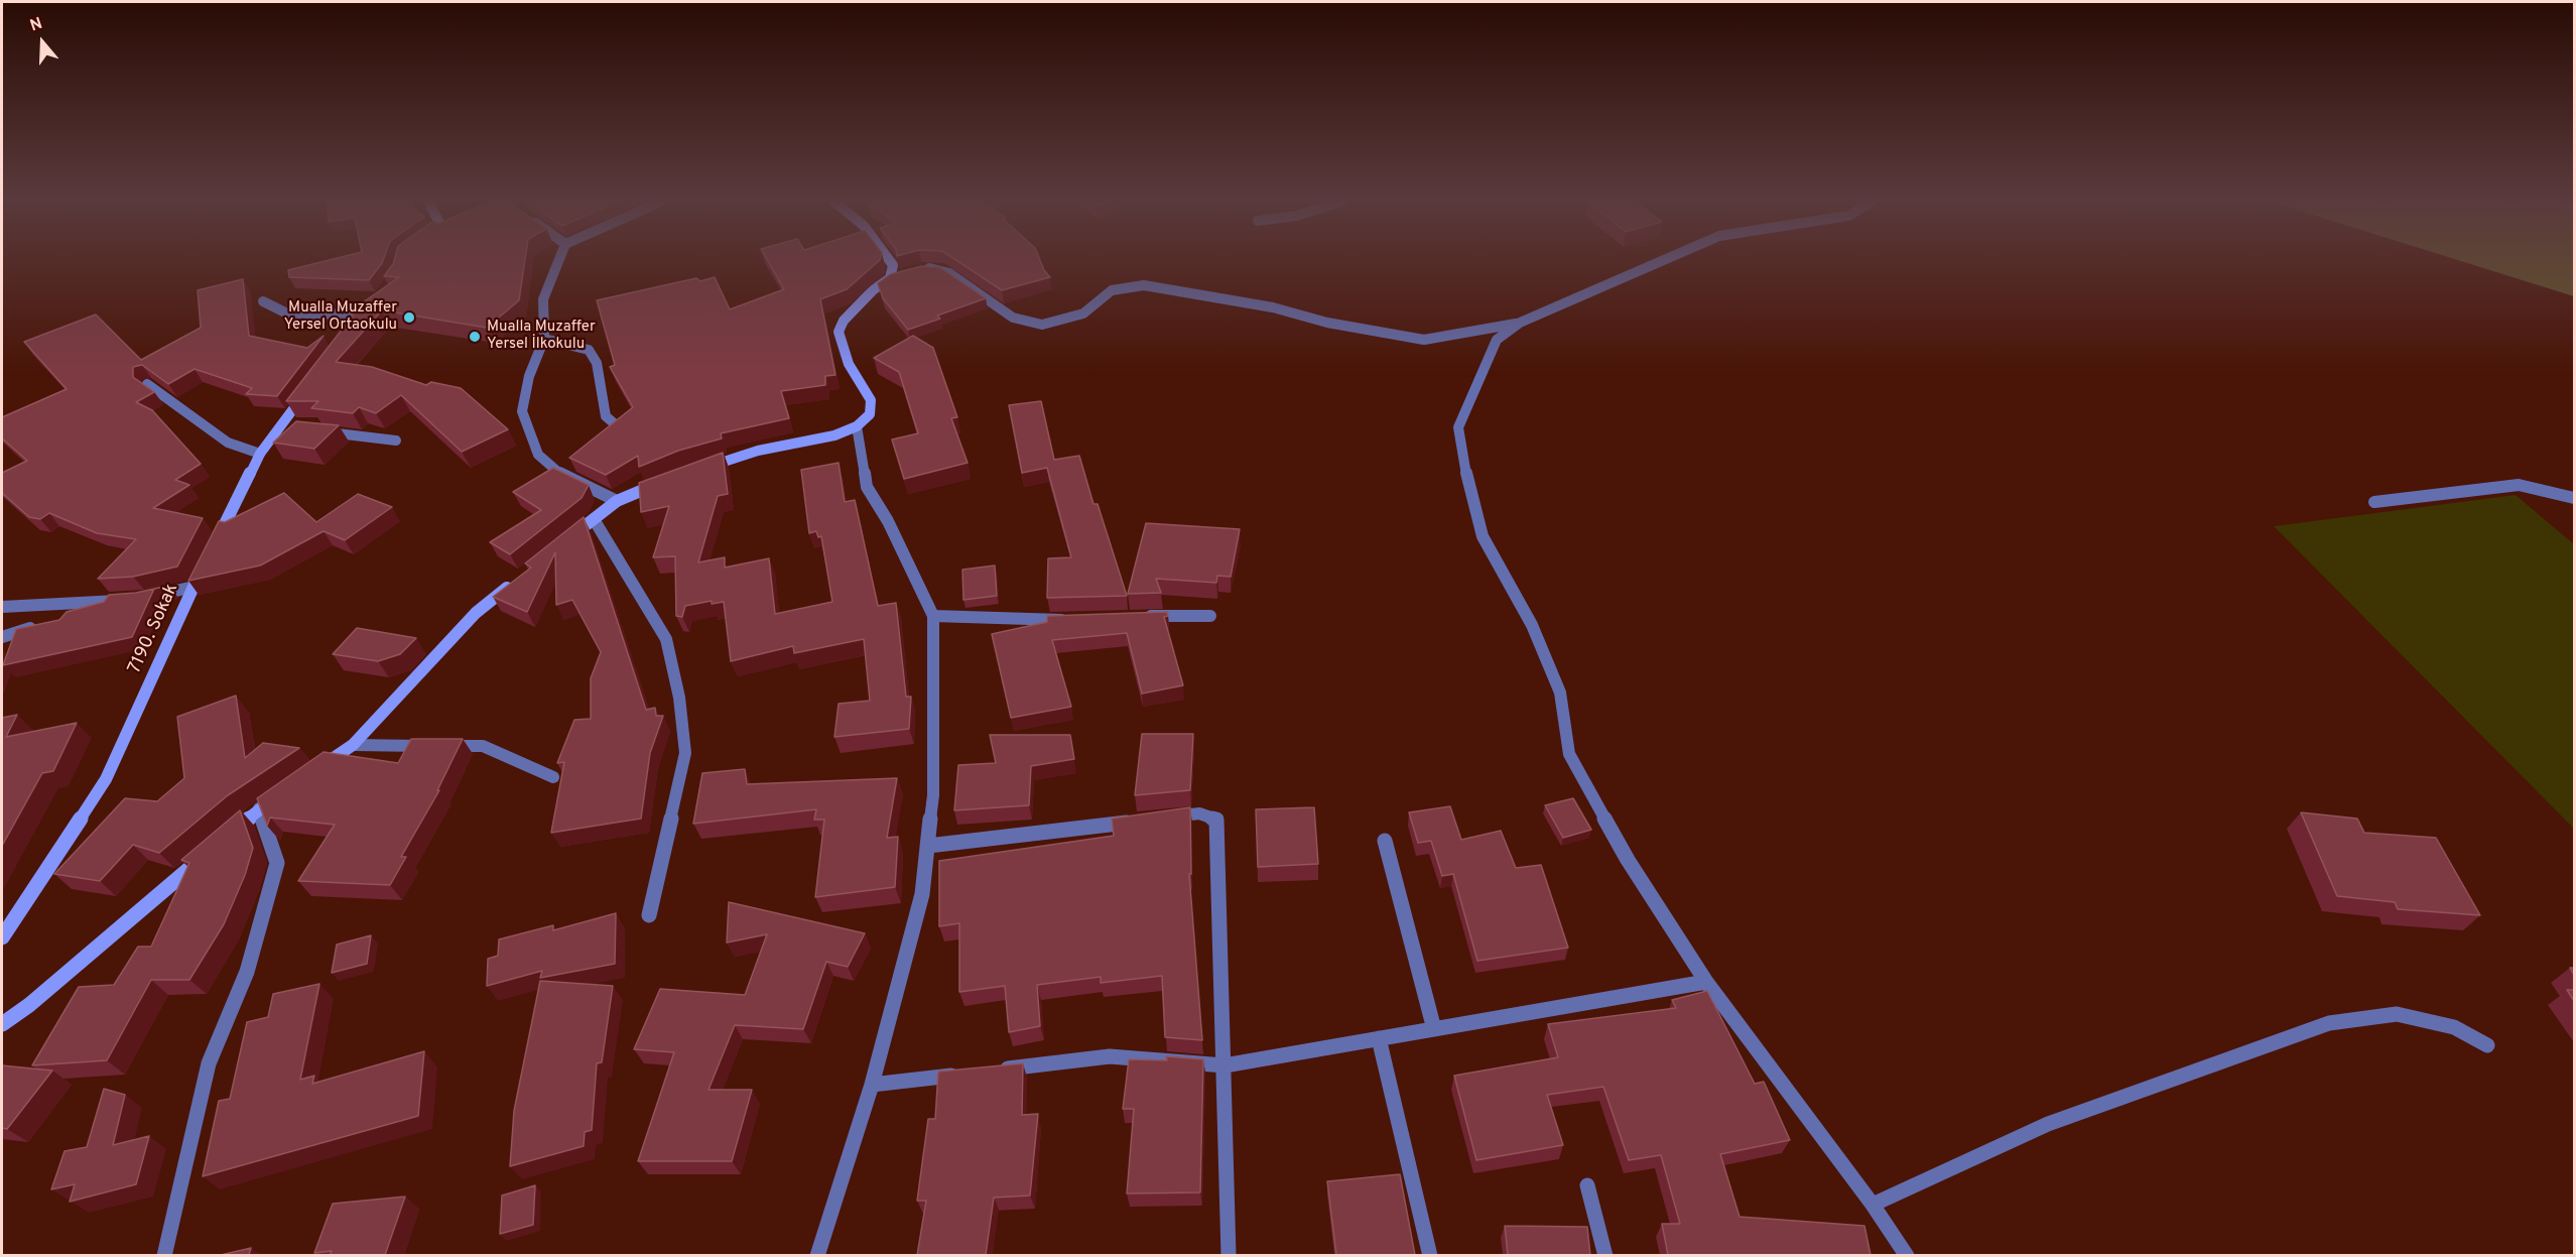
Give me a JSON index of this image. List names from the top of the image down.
{
  "streets": {
    "street": ["7190. Sokak"]
  },
  "places": ["Mualla Muzaffer Yersel Ortaokulu", "Mualla Muzaffer Yersel İlkokulu"],
  "north": "top"
}
